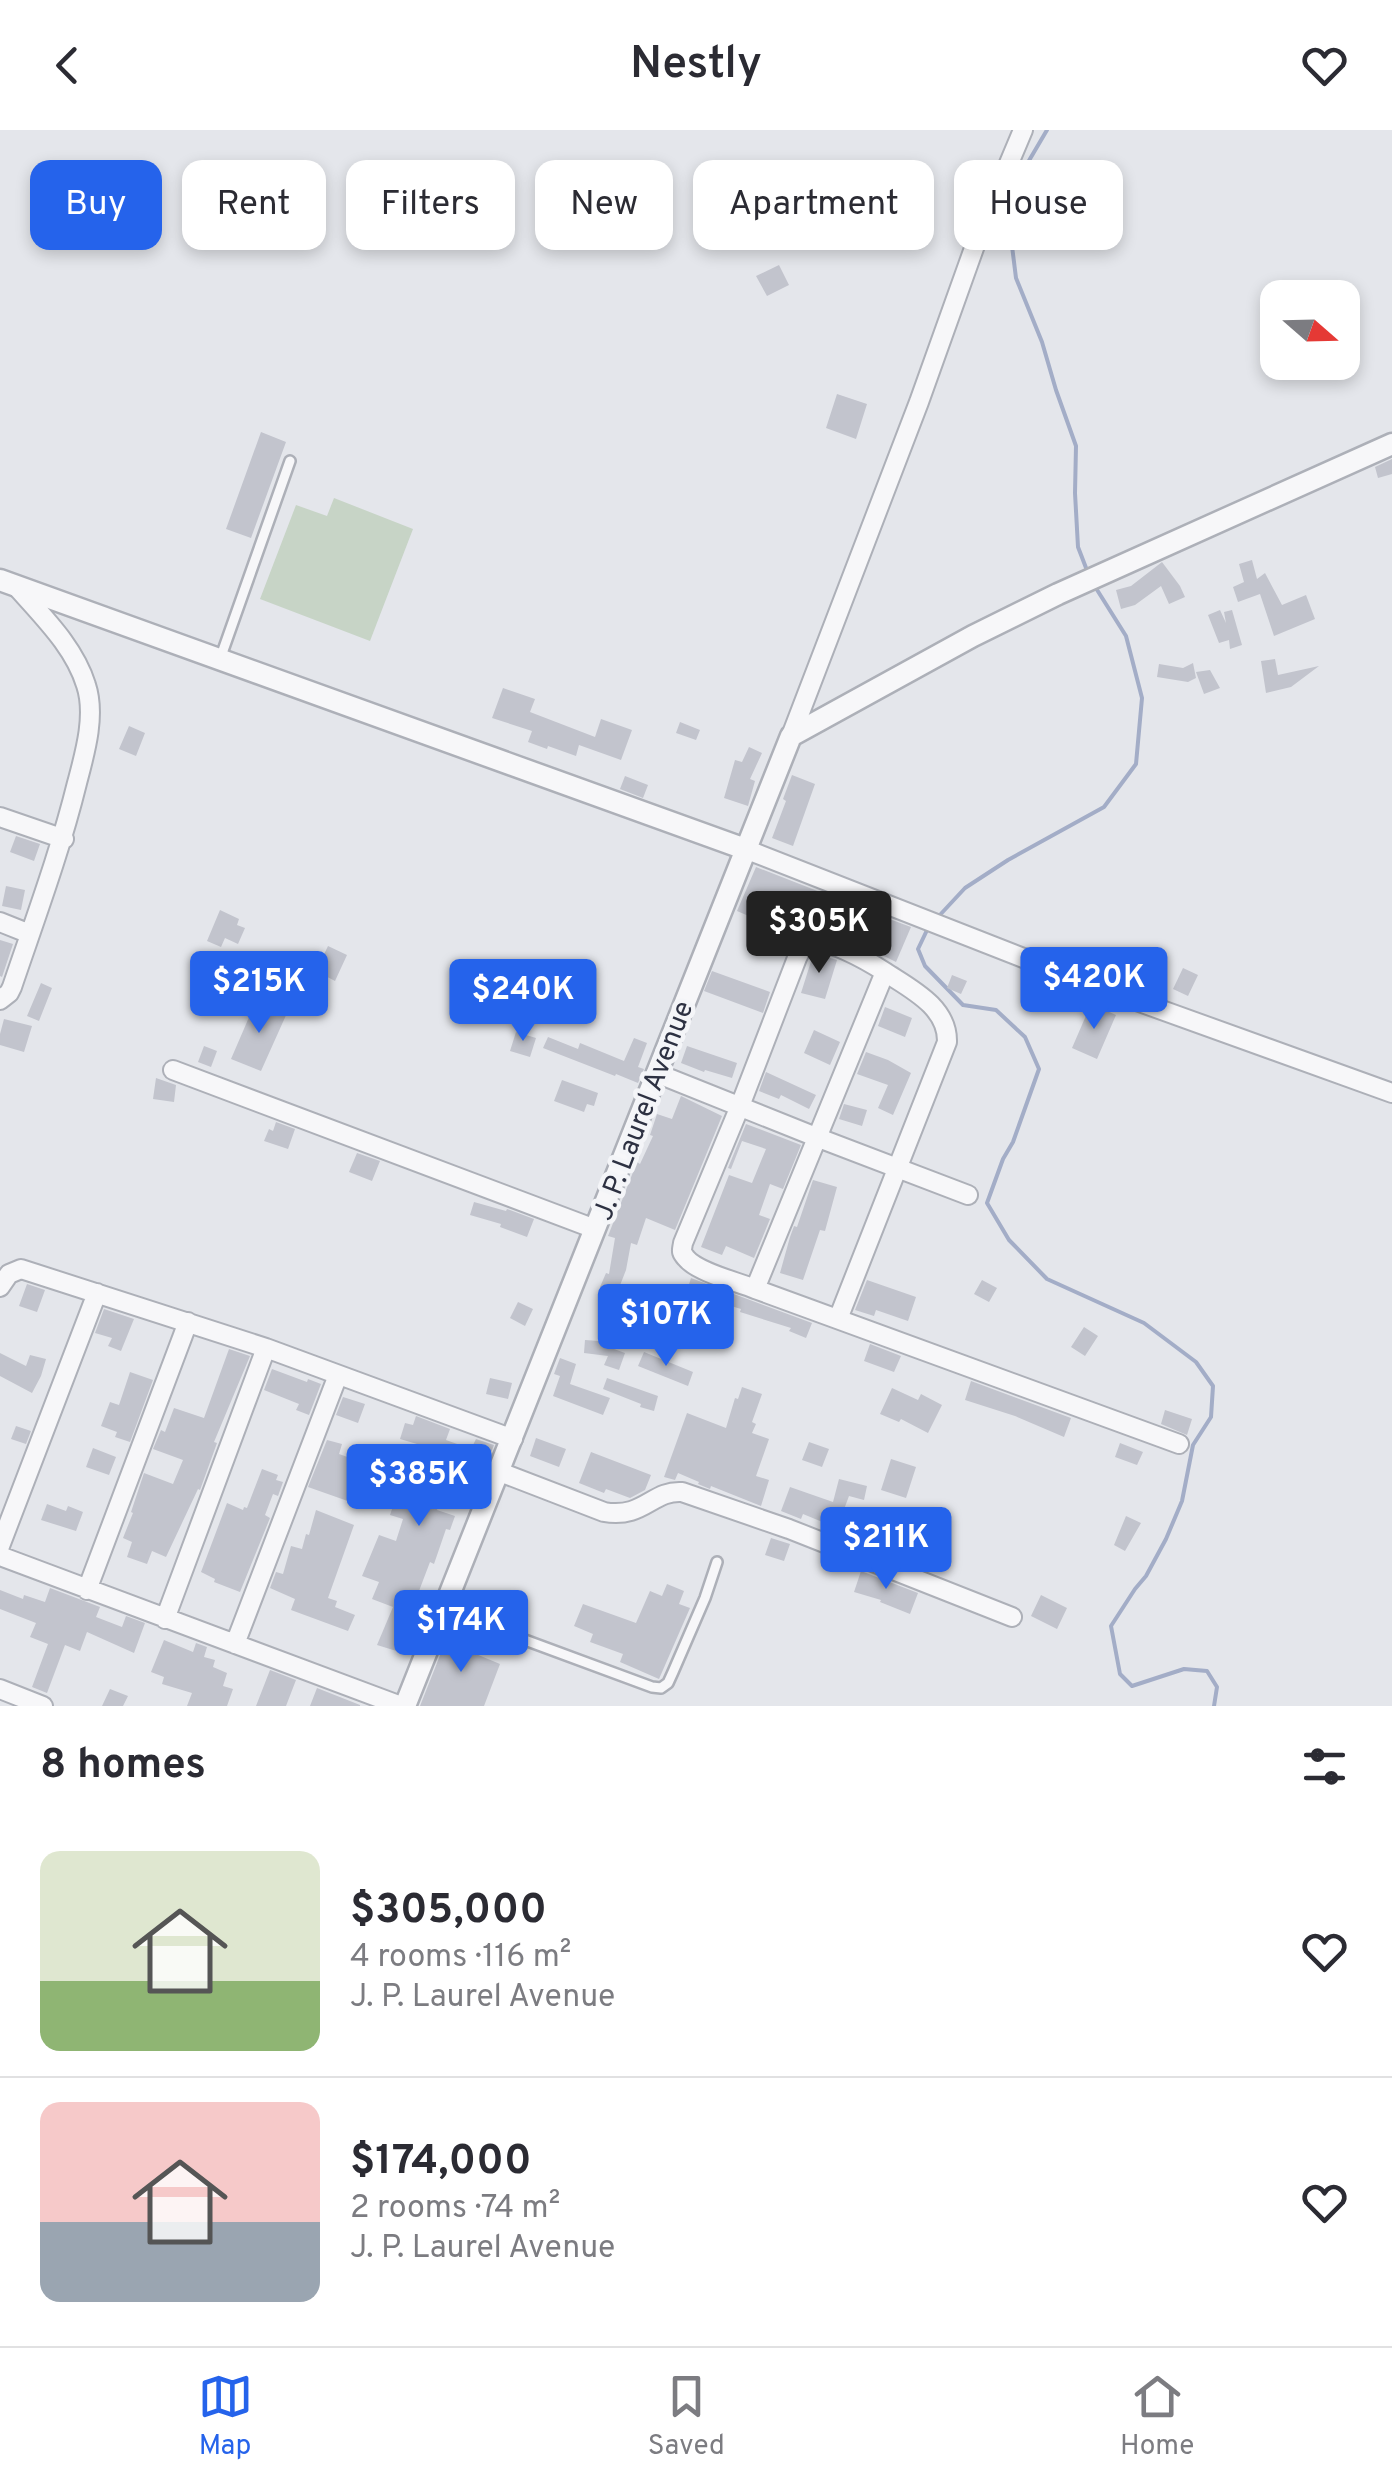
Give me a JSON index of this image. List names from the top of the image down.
{
  "streets": {
    "street": ["J. P. Laurel Avenue"]
  },
  "north": "right",
  "page": {
    "header": "Nestly",
    "chip": [
      "Buy",
      "Rent",
      "Filters",
      "New",
      "Apartment",
      "House"
    ],
    "price": [
      "$305K",
      "$420K",
      "$215K",
      "$240K",
      "$107K",
      "$385K",
      "$211K",
      "$174K"
    ],
    "heading": "8 homes",
    "list": [
      {
        "name": "$305,000",
        "note": "4 rooms · 116 m² · J. P. Laurel Avenue"
      },
      {
        "name": "$174,000",
        "note": "2 rooms · 74 m² · J. P. Laurel Avenue"
      }
    ],
    "tabs": ["Map", "Saved", "Home"]
  }
}
